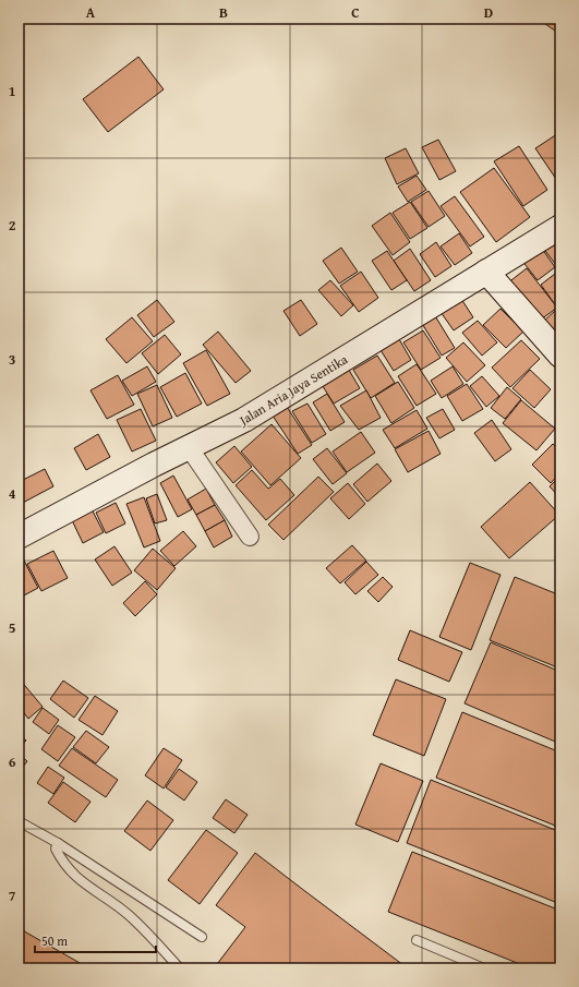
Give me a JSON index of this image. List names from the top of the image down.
{
  "streets": {
    "street": ["Jalan Aria Jaya Sentika"]
  },
  "scale_bar": "50 m",
  "grid": {
    "columns": [
      "A",
      "B",
      "C",
      "D"
    ],
    "rows": [
      "1",
      "2",
      "3",
      "4",
      "5",
      "6",
      "7"
    ]
  }
}
